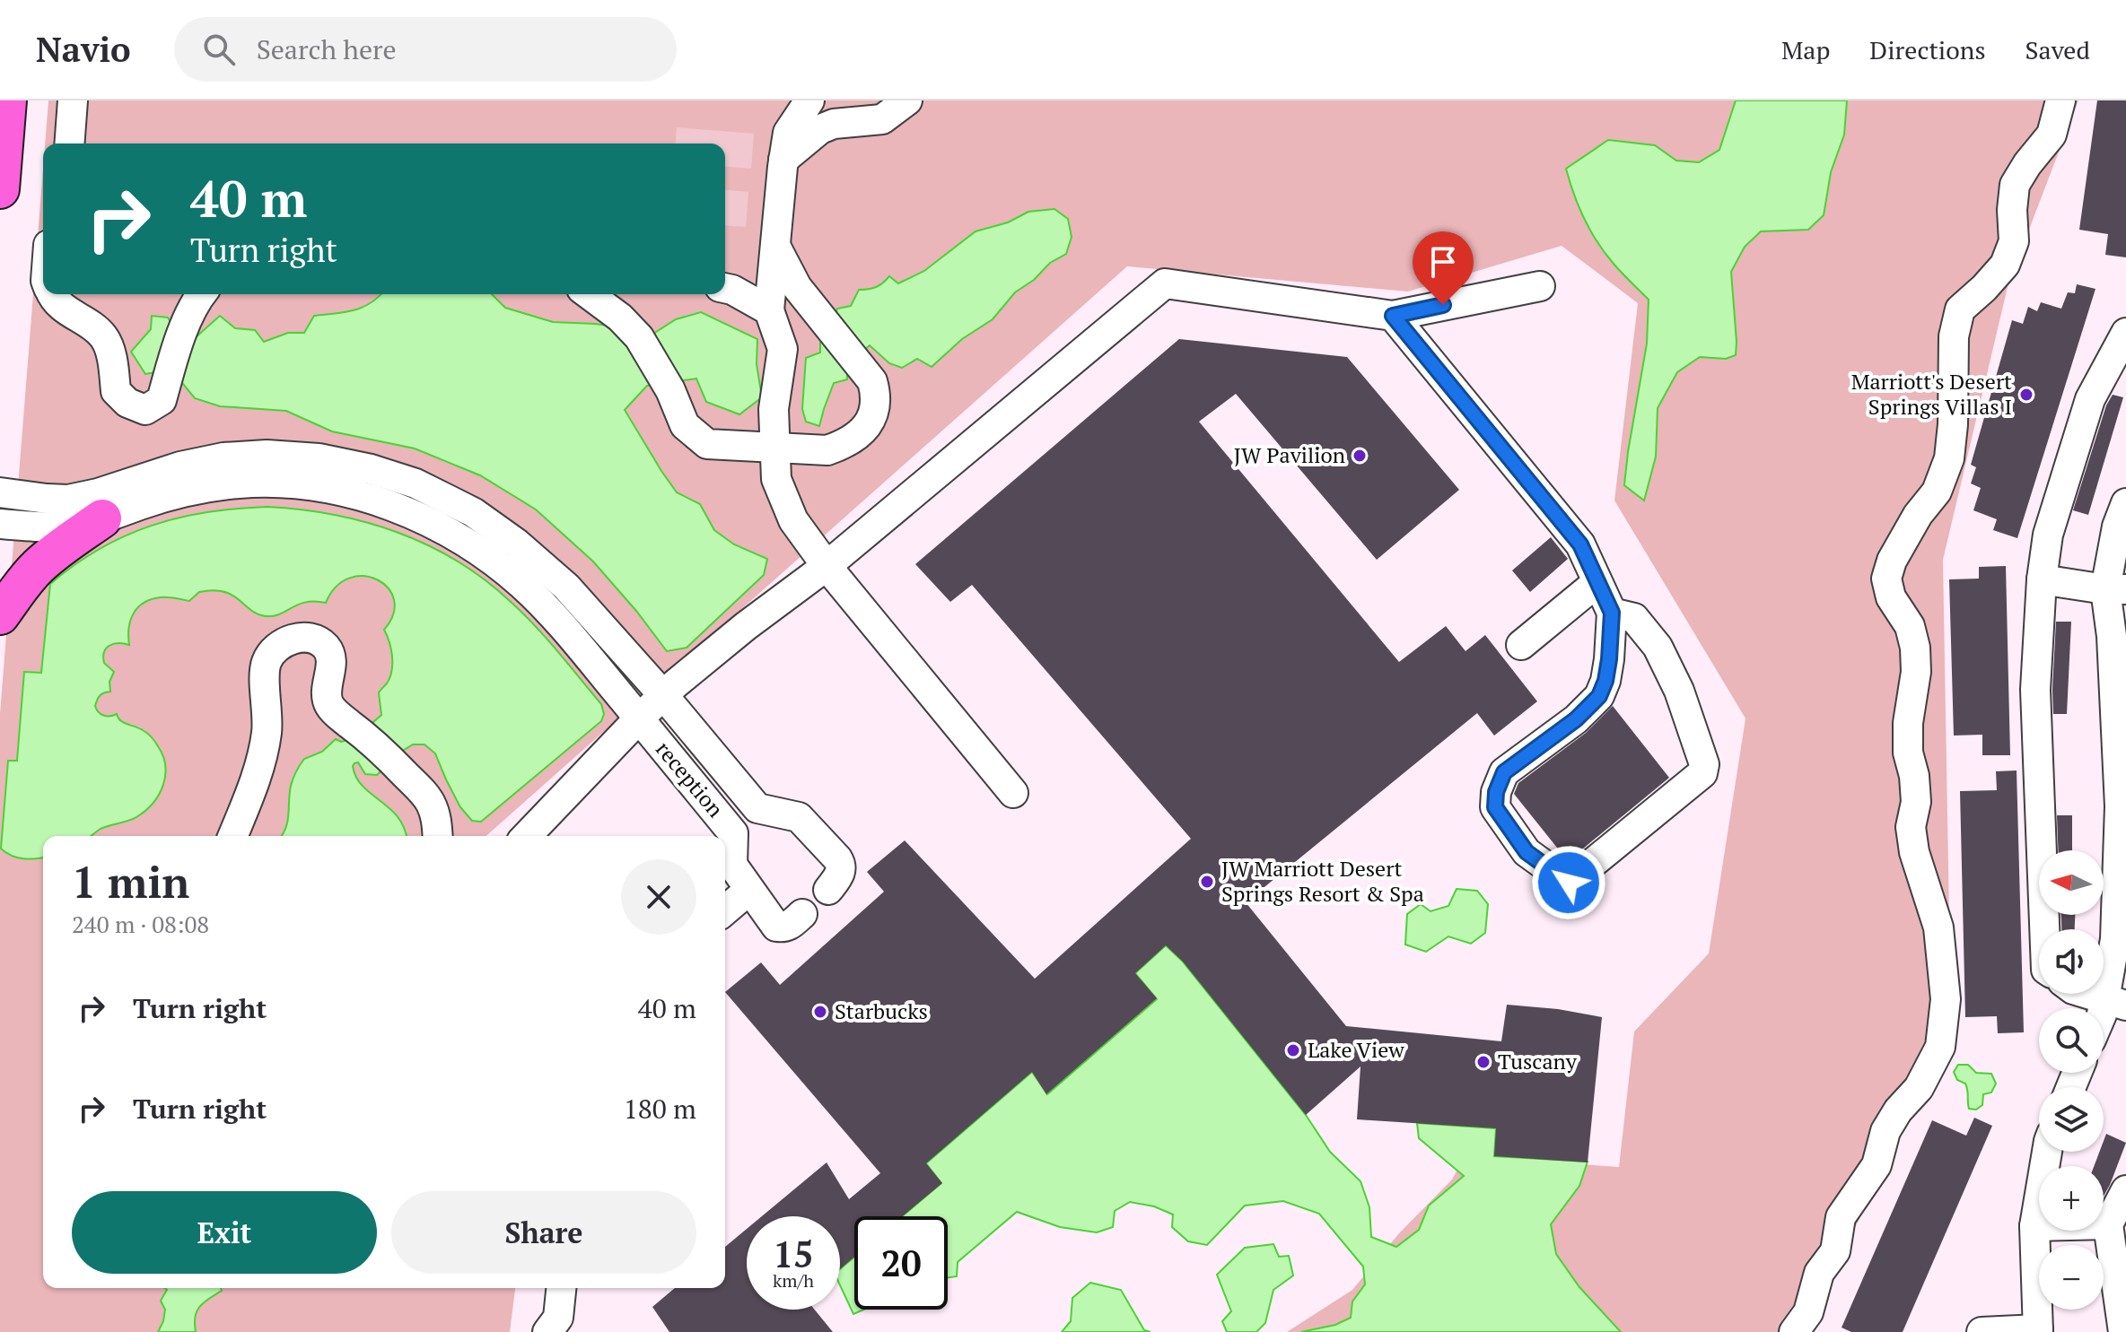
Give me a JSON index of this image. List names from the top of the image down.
{
  "streets": {
    "street": ["reception"]
  },
  "places": [
    "Marriott's Desert Springs Villas I",
    "JW Pavilion",
    "JW Marriott Desert Springs Resort & Spa",
    "Starbucks",
    "Lake View",
    "Tuscany"
  ],
  "north": "left",
  "page": {
    "header": "Navio",
    "search": "Search here",
    "nav": ["Map", "Directions", "Saved"],
    "turn": ["40 m", "Turn right"],
    "heading": ["1 min", "240 m · 08:08"],
    "map_buttons": ["+", "−"],
    "list": [
      {
        "name": "Turn right",
        "value": "40 m"
      },
      {
        "name": "Turn right",
        "value": "180 m"
      }
    ],
    "buttons": ["Exit", "Share"],
    "speed": "15 km/h",
    "limit": "20"
  }
}
